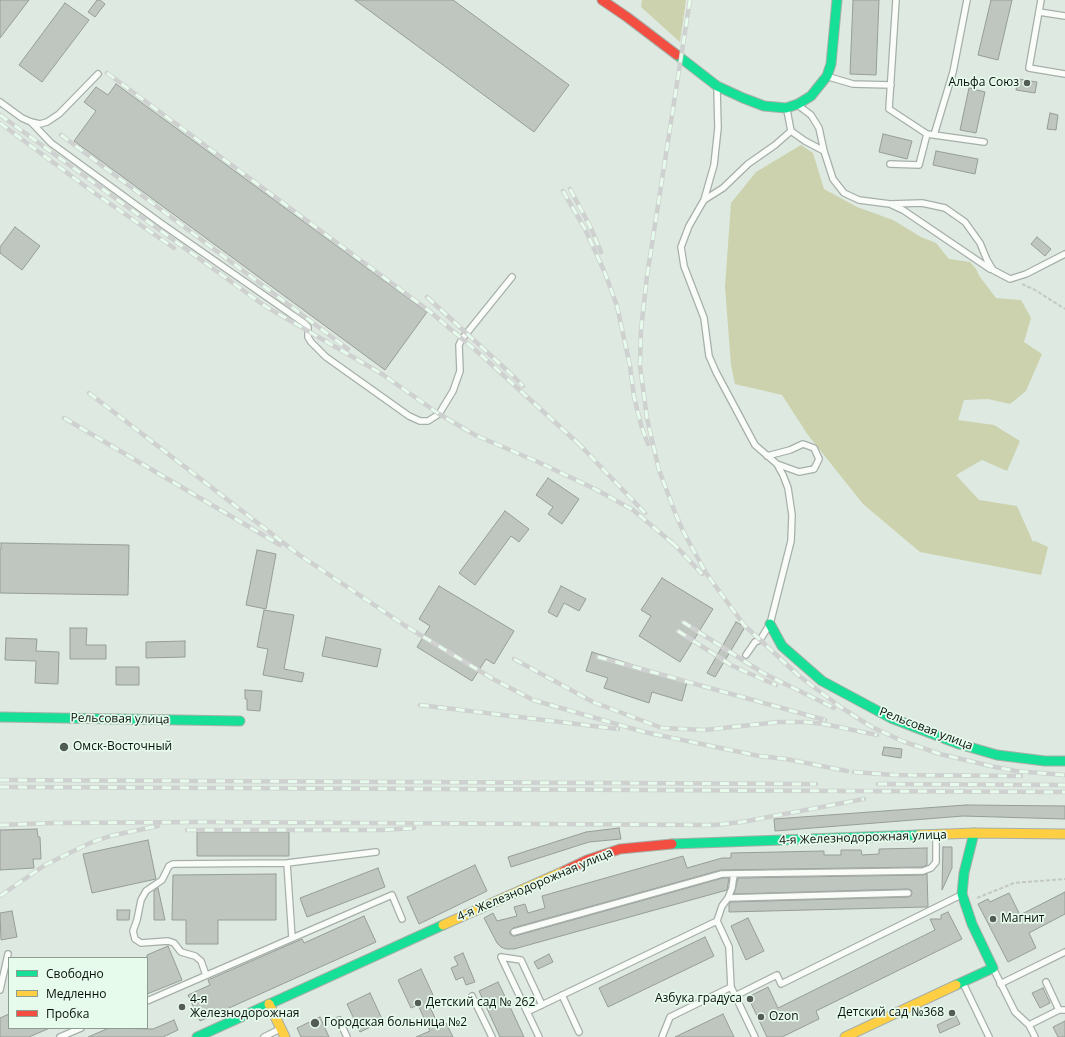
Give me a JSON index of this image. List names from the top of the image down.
{
  "streets": {
    "street": ["Рельсовая улица", "4-я Железнодорожная улица"]
  },
  "places": [
    "Альфа Союз",
    "Омск-Восточный",
    "Магнит",
    "Азбука градуса",
    "Детский сад № 262",
    "4-я Железнодорожная",
    "Детский сад №368",
    "Ozon",
    "Городская больница №2"
  ],
  "legend": ["Свободно", "Медленно", "Пробка"]
}
